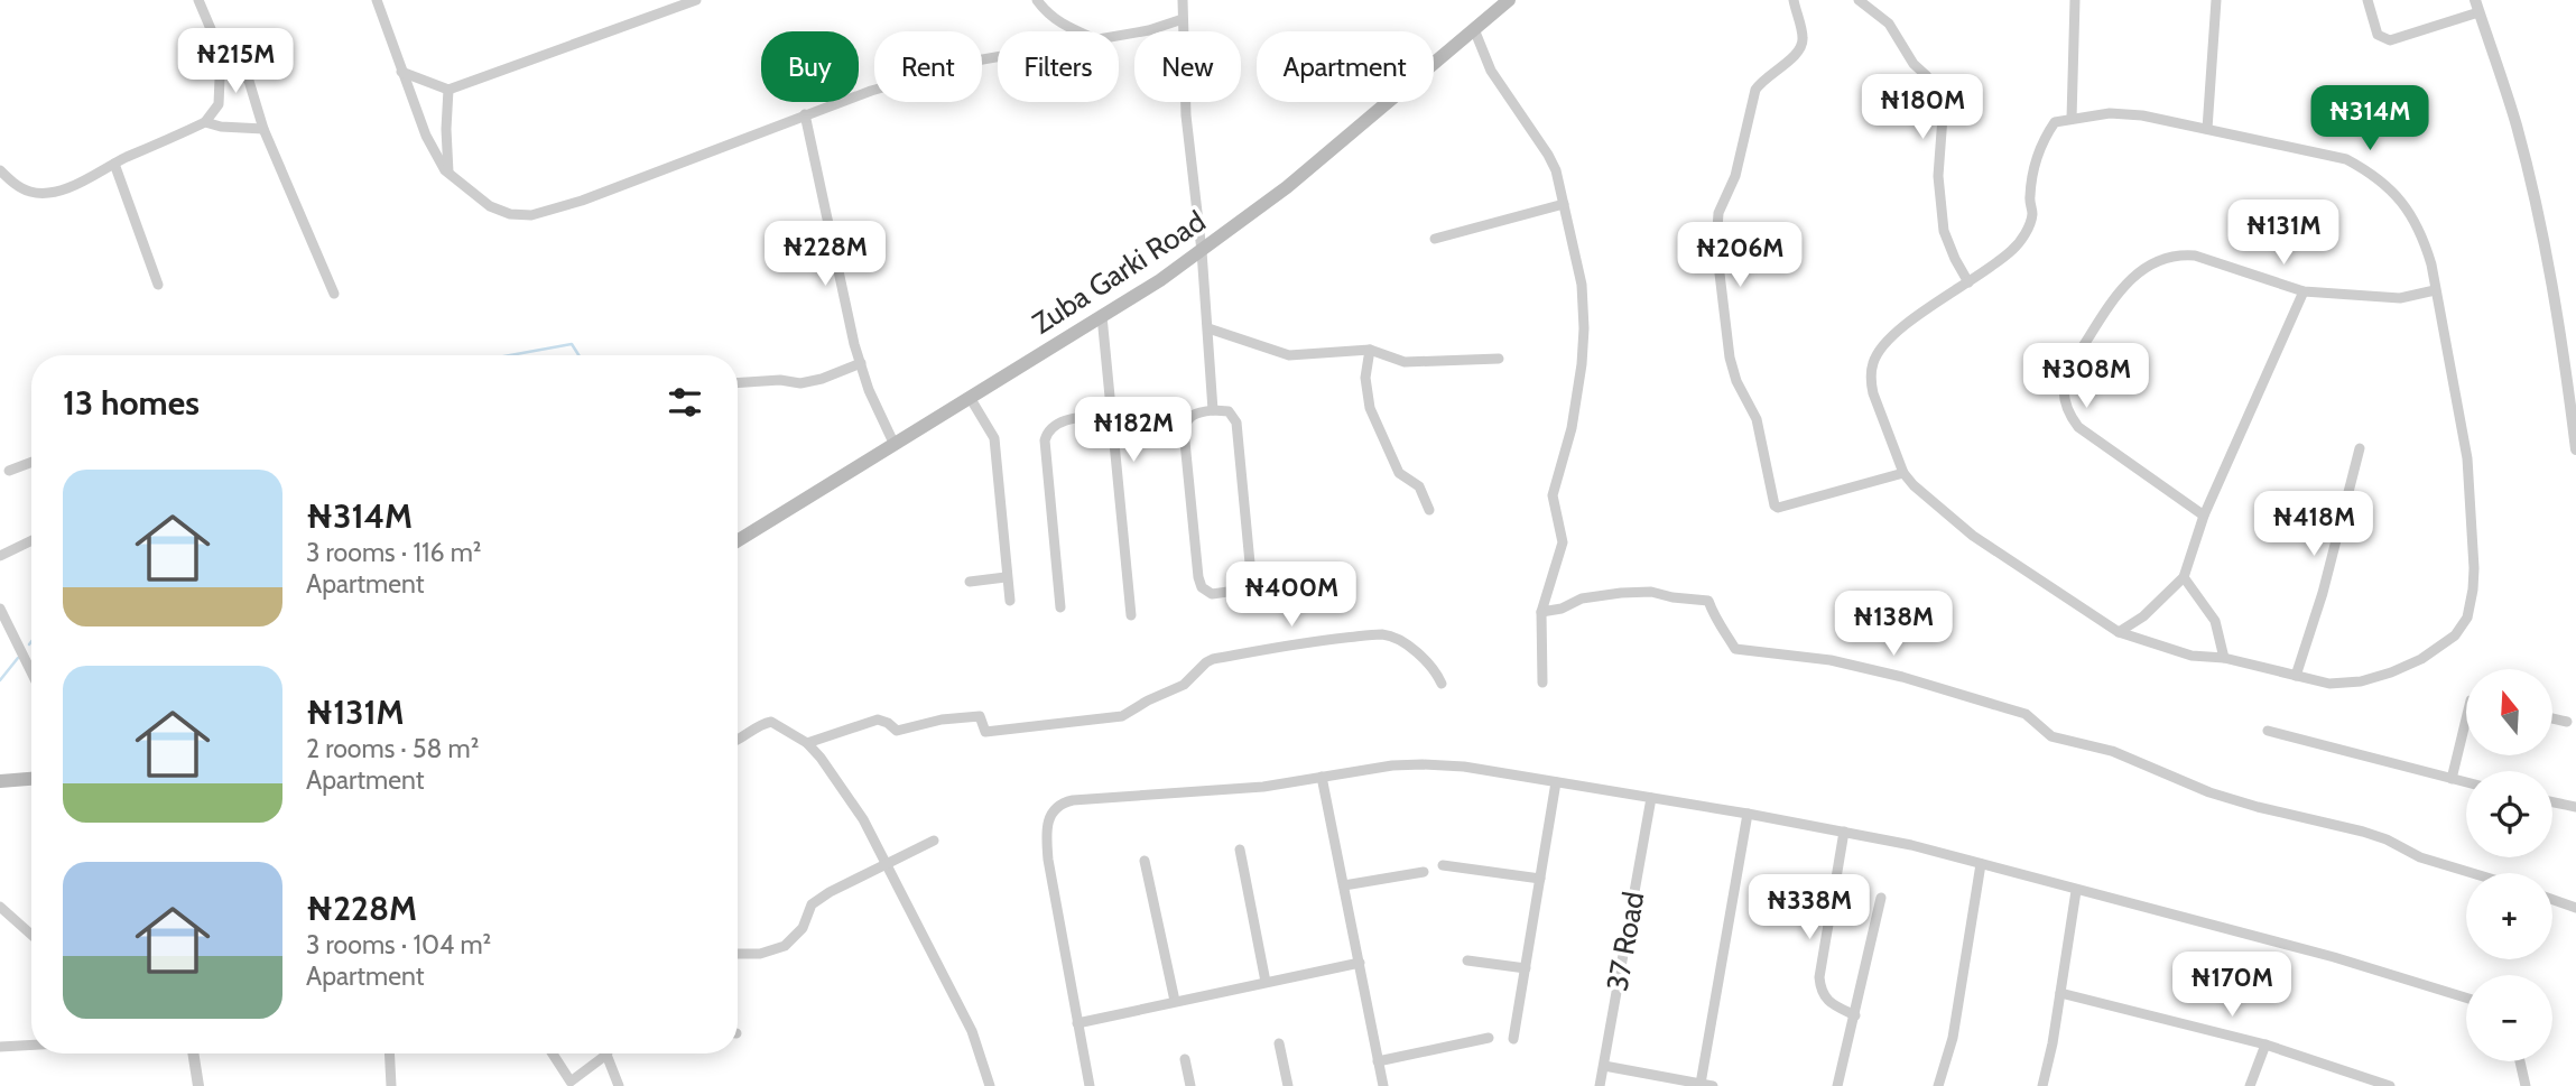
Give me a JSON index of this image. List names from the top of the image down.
{
  "streets": {
    "main road": ["Zuba Garki Road"],
    "street": ["37 Road"]
  },
  "north": "top",
  "page": {
    "price": [
      "₦215M",
      "₦180M",
      "₦314M",
      "₦131M",
      "₦228M",
      "₦206M",
      "₦308M",
      "₦182M",
      "₦418M",
      "₦400M",
      "₦138M",
      "₦338M",
      "₦170M"
    ],
    "chip": [
      "Buy",
      "Rent",
      "Filters",
      "New",
      "Apartment"
    ],
    "heading": "13 homes",
    "list": [
      {
        "name": "₦314M",
        "note": "3 rooms · 116 m² · Apartment"
      },
      {
        "name": "₦131M",
        "note": "2 rooms · 58 m² · Apartment"
      },
      {
        "name": "₦228M",
        "note": "3 rooms · 104 m² · Apartment"
      }
    ],
    "map_buttons": ["+", "−"]
  }
}
